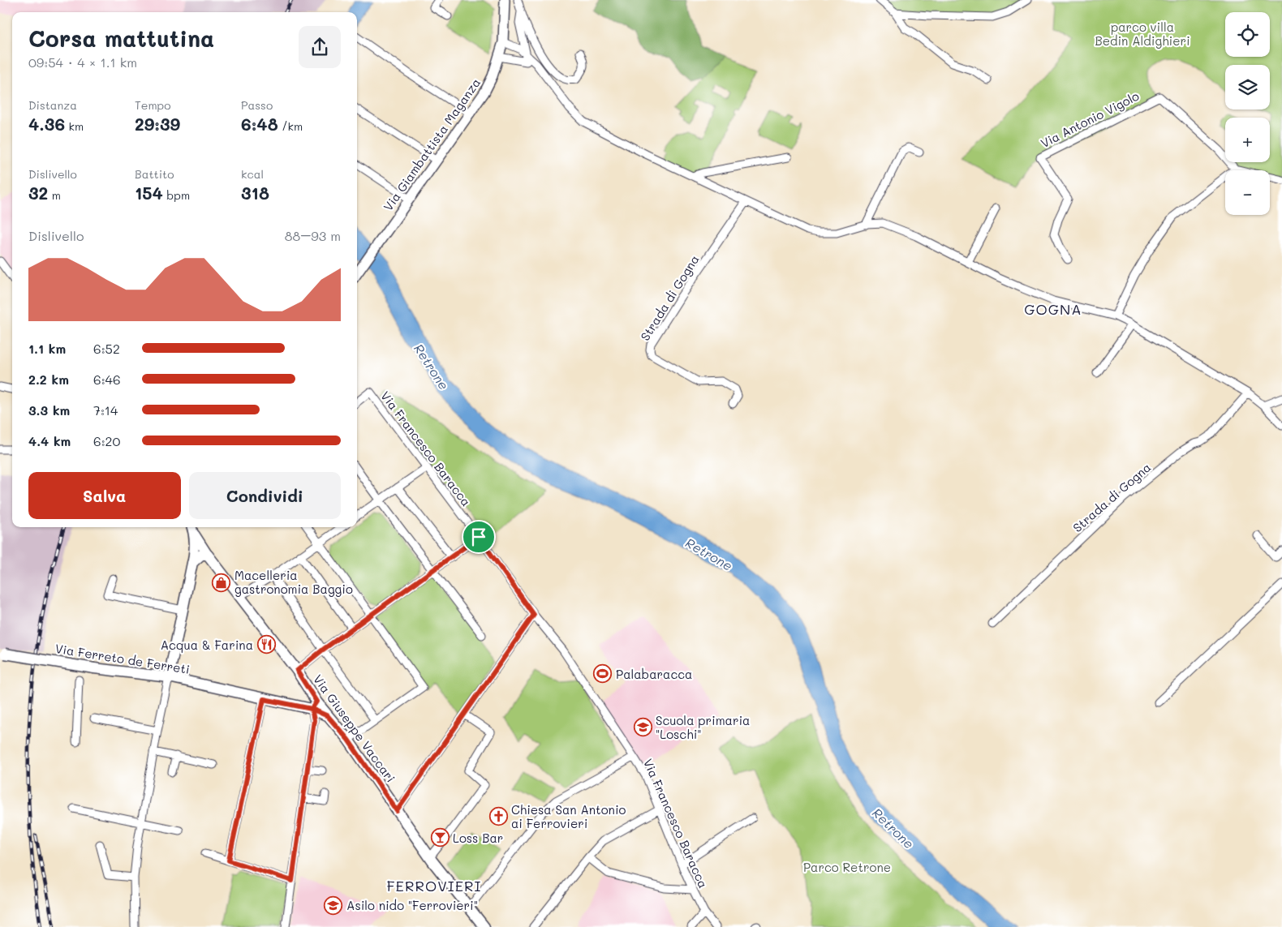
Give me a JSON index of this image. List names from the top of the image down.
{
  "streets": {
    "main road": ["Via Ferreto de Ferreti", "Via Giuseppe Vaccari"],
    "street": [
      "Via Antonio Vigolo",
      "Via Giambattista Maganza",
      "Strada di Gogna",
      "Via Francesco Baracca"
    ]
  },
  "crossings": [
    ["Via Ferreto de Ferreti", "Via Giuseppe Vaccari"]
  ],
  "districts": ["GOGNA", "FERROVIERI"],
  "water": ["Retrone"],
  "parks": ["parco villa Bedin Aldighieri", "Parco Retrone"],
  "places": {
    "shop": ["Macelleria gastronomia Baggio"],
    "restaurant": ["Acqua & Farina"],
    "sports": ["Palabaracca"],
    "school or university": ["Scuola primaria \"Loschi\"", "Asilo nido \"Ferrovieri\""],
    "church": ["Chiesa San Antonio ai Ferrovieri"],
    "bar": ["Loss Bar"]
  },
  "page": {
    "map_buttons": ["+", "−"],
    "heading": ["Corsa mattutina", "09:54 · 4 × 1.1 km"],
    "stats": [
      ["Distanza", "4.36 km"],
      ["Tempo", "29:39"],
      ["Passo", "6:48 /km"],
      ["Dislivello", "32 m"],
      ["Battito", "154 bpm"],
      ["kcal", "318"]
    ],
    "chart": ["Dislivello", "88–93 m"],
    "list": [
      {
        "name": "1.1 km",
        "note": "6:52"
      },
      {
        "name": "2.2 km",
        "note": "6:46"
      },
      {
        "name": "3.3 km",
        "note": "7:14"
      },
      {
        "name": "4.4 km",
        "note": "6:20"
      }
    ],
    "buttons": ["Salva", "Condividi"]
  }
}
